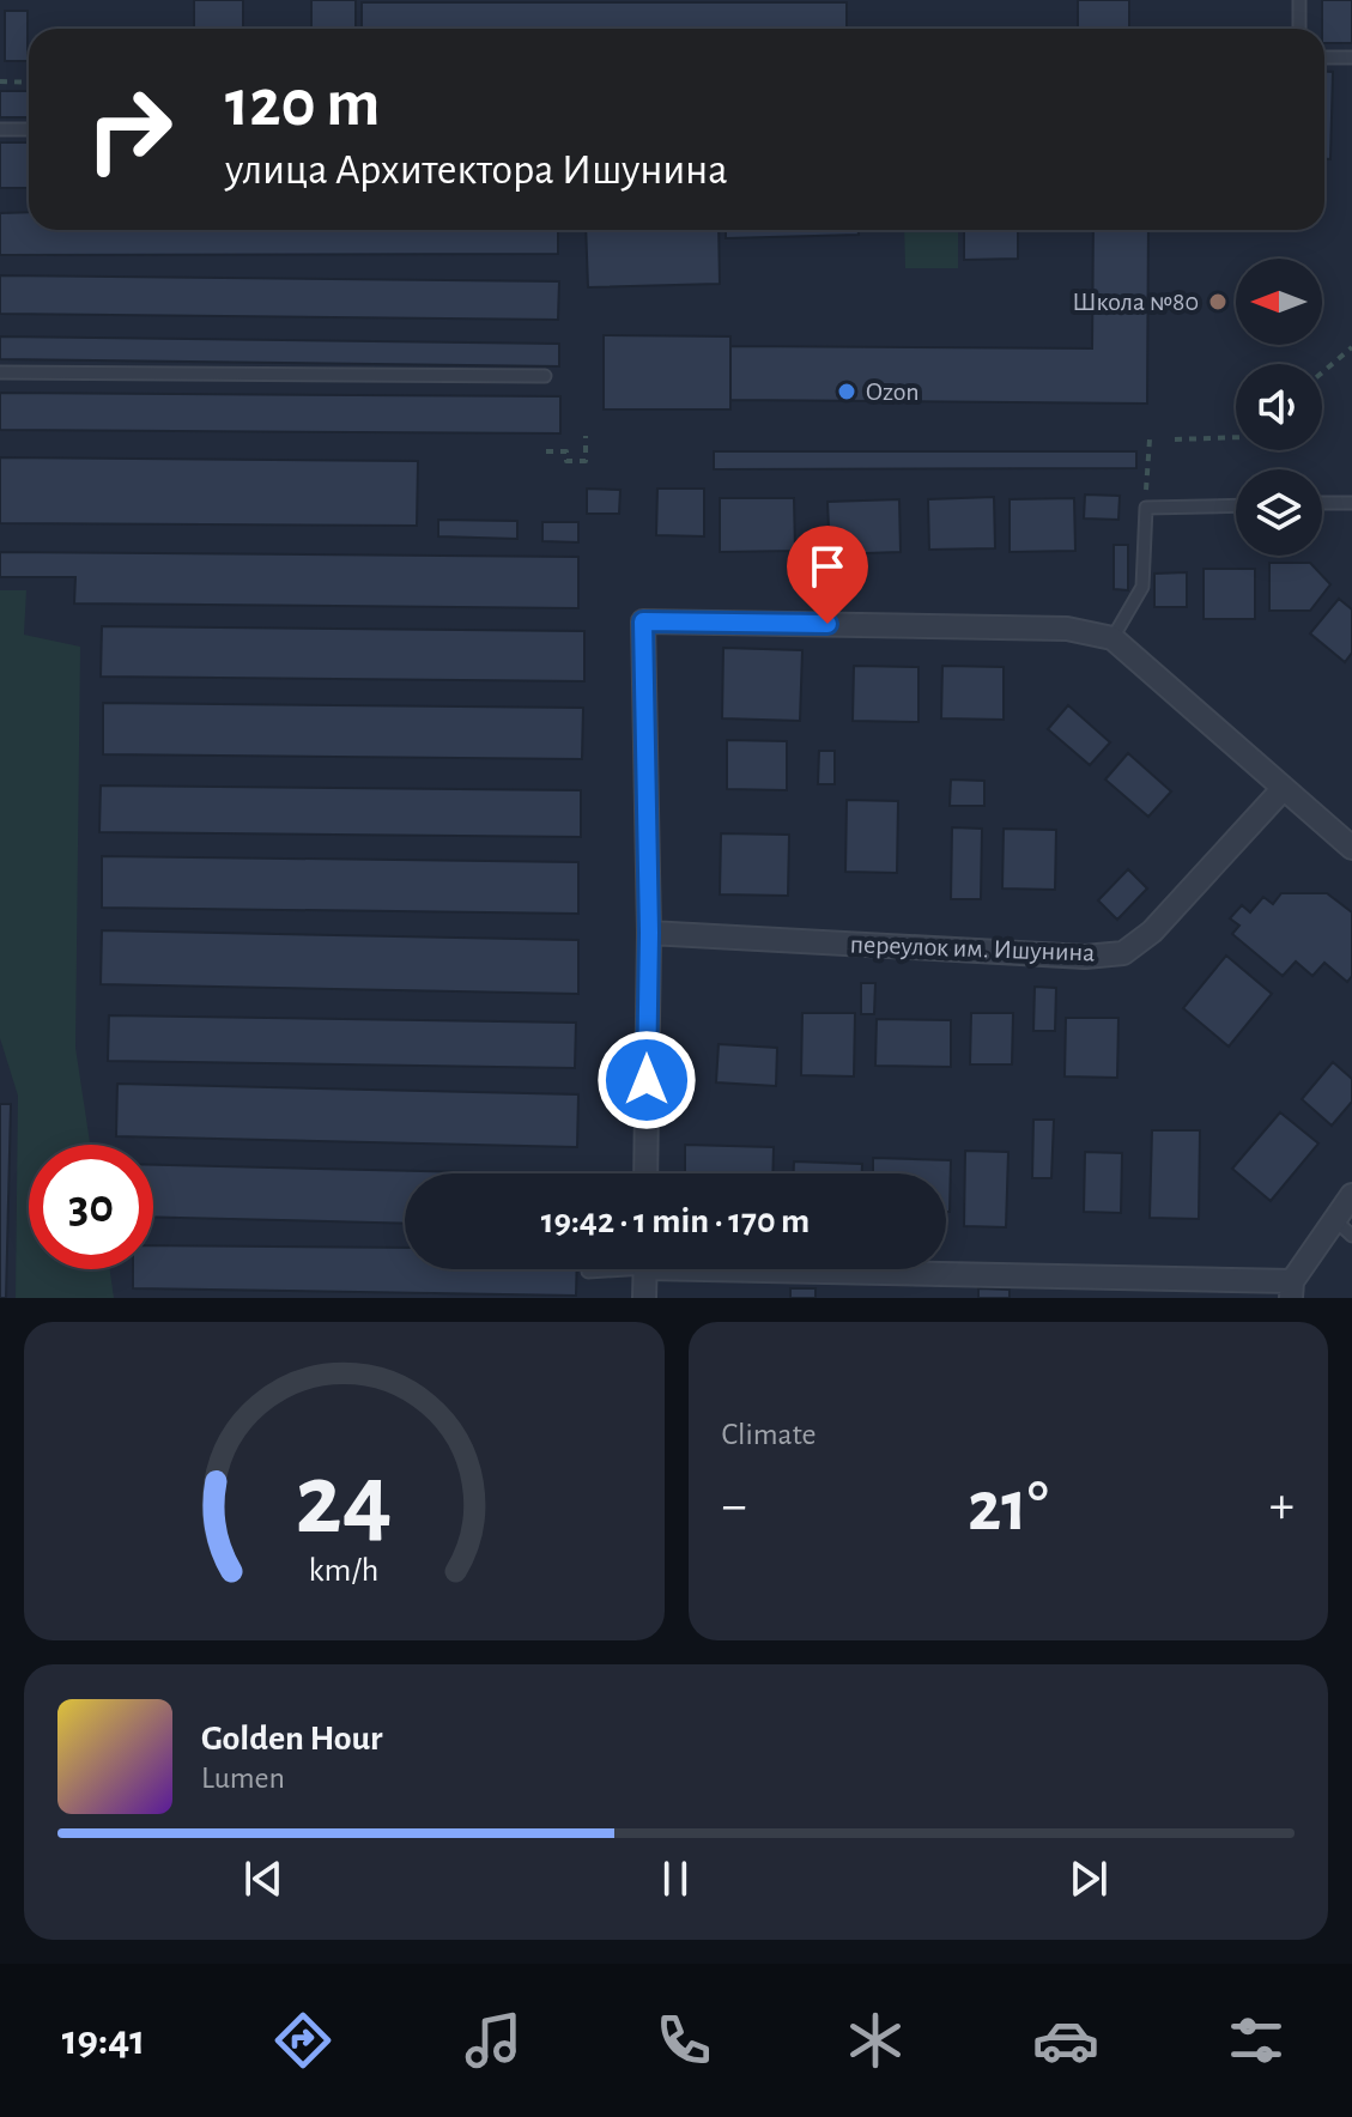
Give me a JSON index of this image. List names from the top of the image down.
{
  "streets": {
    "street": ["переулок им. Ишунина"]
  },
  "places": ["Школа №80", "Ozon"],
  "north": "left",
  "page": {
    "turn": ["120 m", "улица Архитектора Ишунина"],
    "limit": "30",
    "trip": "19:42 · 1 min · 170 m",
    "tile": "Climate",
    "heat": ["−", "21°", "+"],
    "song": ["Golden Hour", "Lumen"],
    "tabs": "19:41",
    "gauge": ["24", "km/h"]
  }
}
